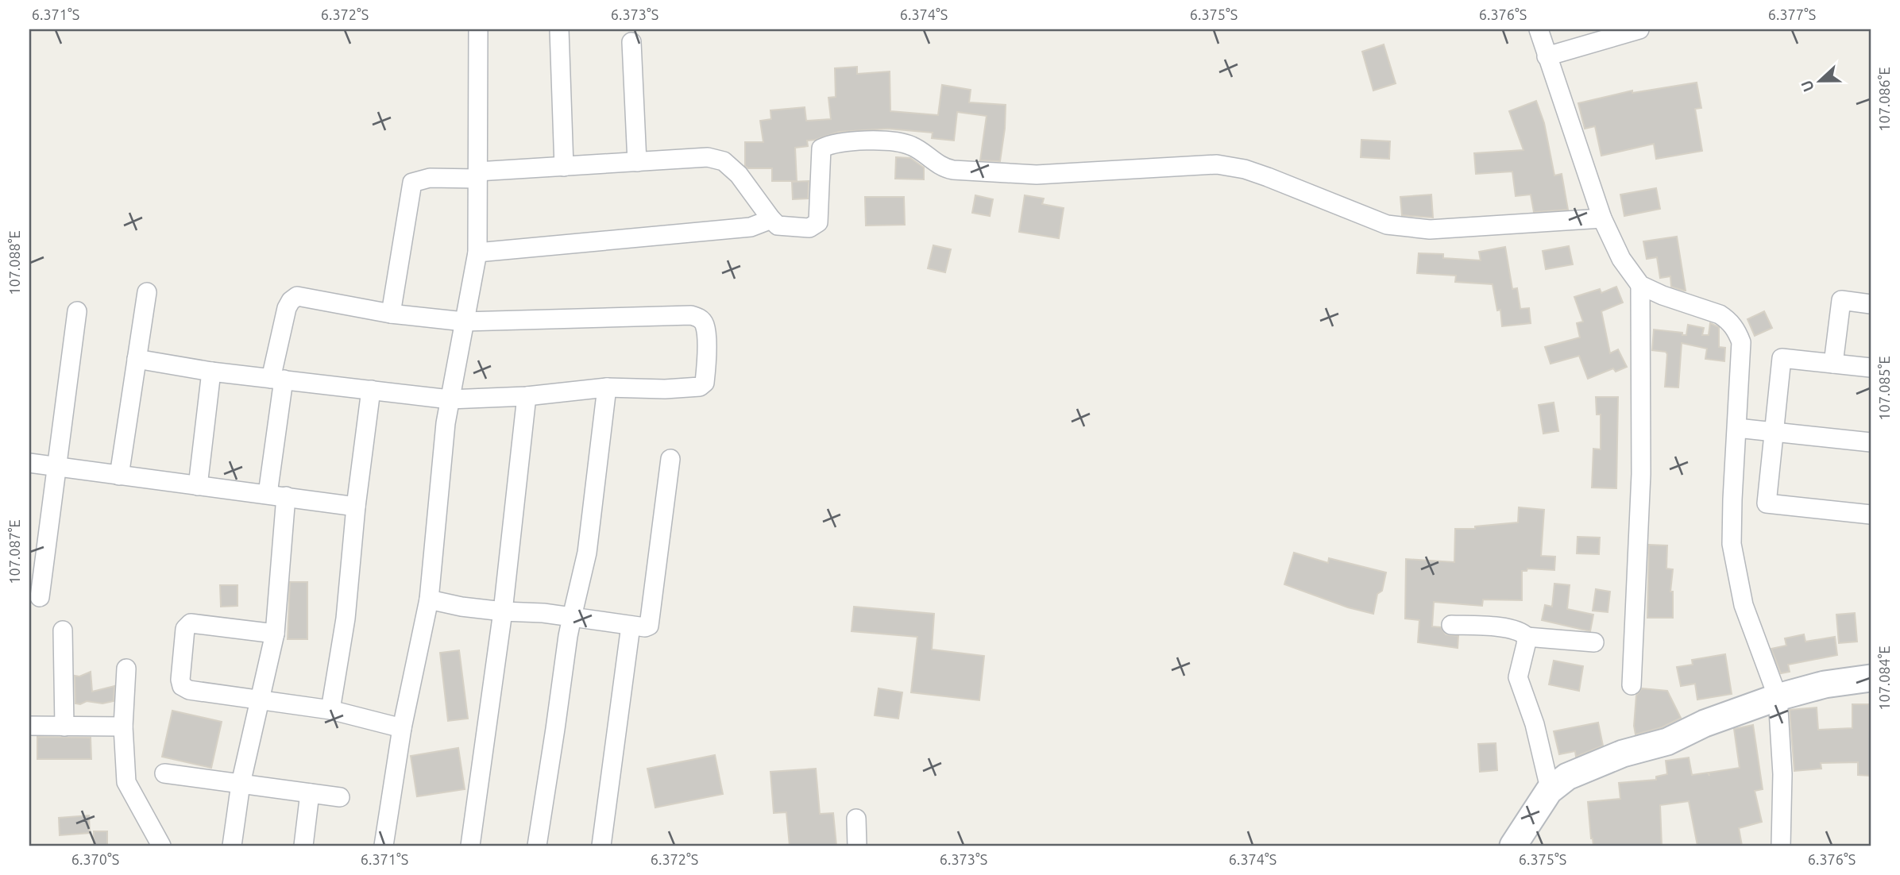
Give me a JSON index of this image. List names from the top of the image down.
{
  "north": "left",
  "coordinates": [
    "6.371°S",
    "6.372°S",
    "6.373°S",
    "6.374°S",
    "6.375°S",
    "6.376°S",
    "6.377°S",
    "107.086°E",
    "107.088°E",
    "107.085°E",
    "107.087°E",
    "107.084°E",
    "6.370°S"
  ]
}
